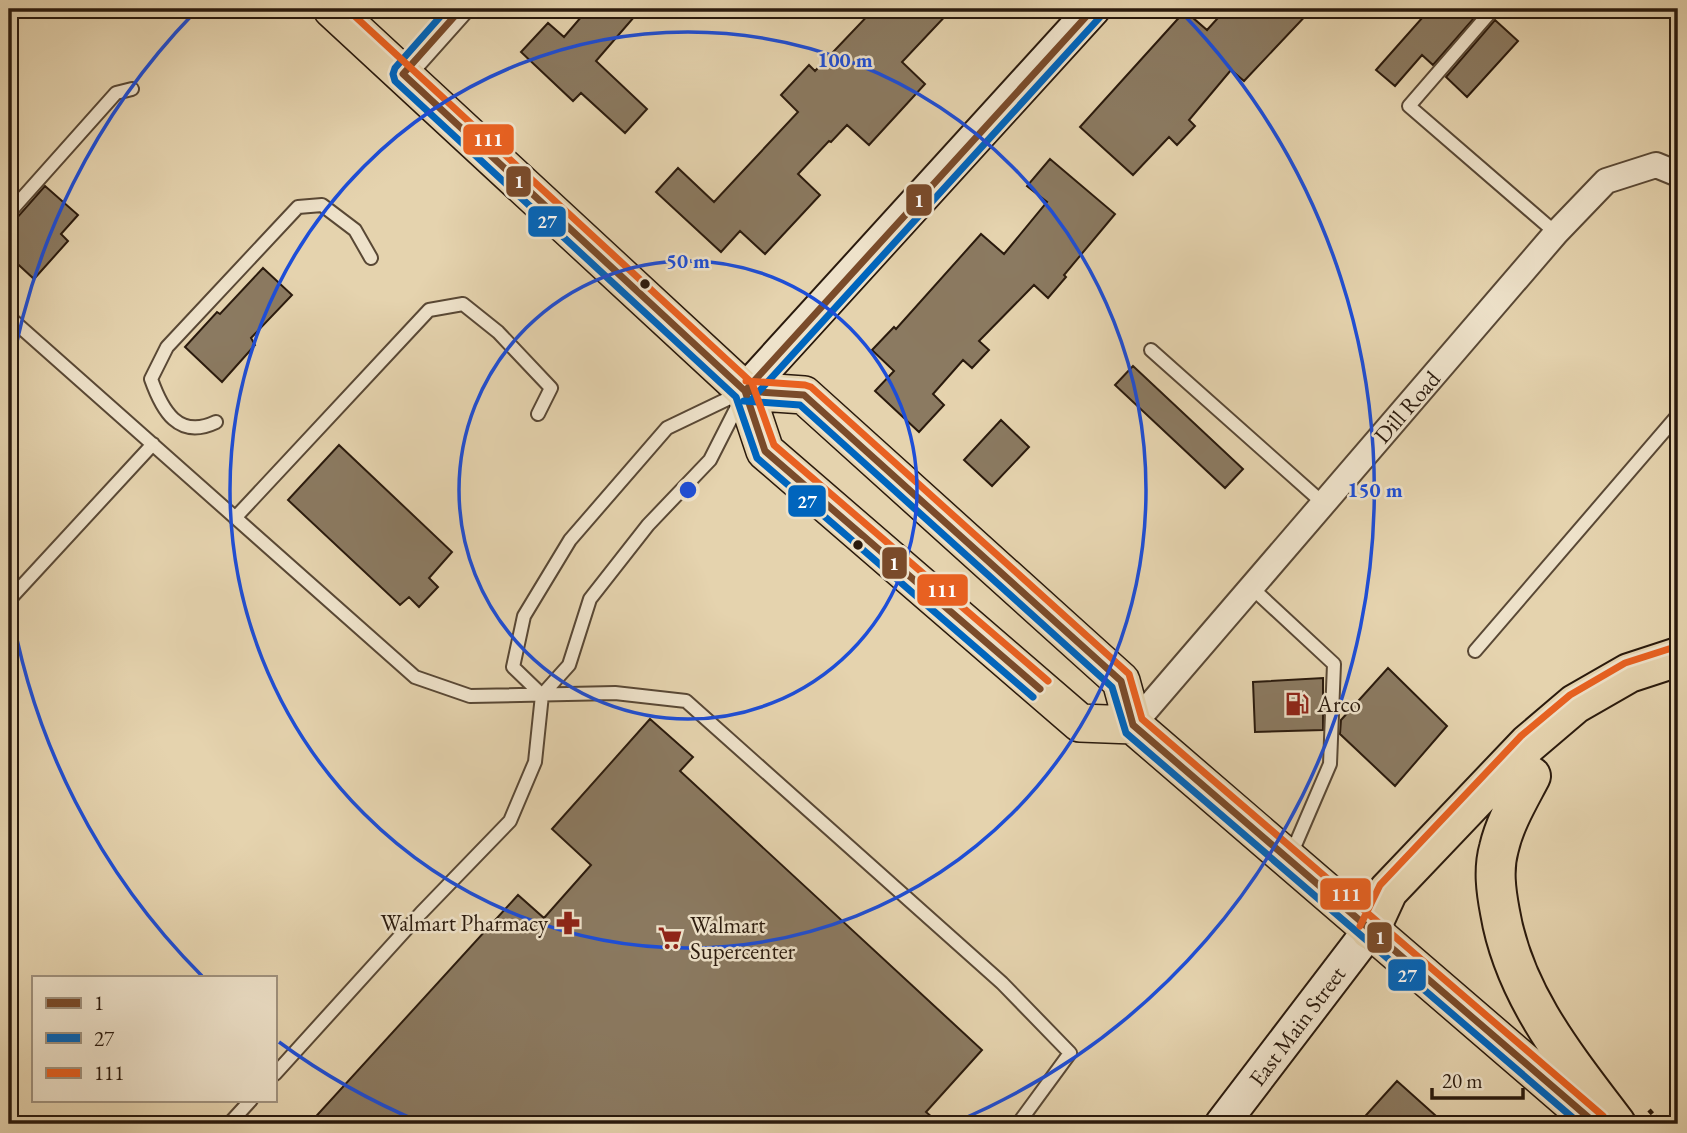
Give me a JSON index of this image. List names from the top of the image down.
{
  "streets": {
    "main road": ["East Main Street"],
    "street": ["Dill Road"]
  },
  "places": {
    "fuel station": ["Arco"],
    "pharmacy": ["Walmart Pharmacy"],
    "supermarket": ["Walmart Supercenter"]
  },
  "lines": ["transit line 1", "transit line 27", "transit line 111"],
  "legend": ["1", "27", "111"],
  "scale_bar": "20 m",
  "rings": ["100 m", "50 m", "150 m"]
}
